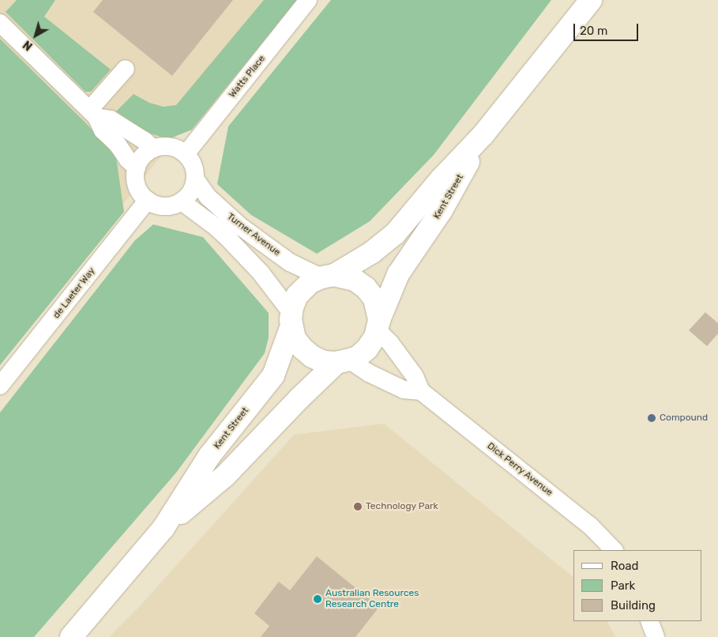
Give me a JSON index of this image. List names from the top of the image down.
{
  "streets": {
    "main road": ["Kent Street"],
    "street": [
      "Watts Place",
      "Turner Avenue",
      "de Laeter Way",
      "Dick Perry Avenue"
    ]
  },
  "crossings": [
    ["Watts Place", "Turner Avenue"],
    ["Watts Place", "de Laeter Way"],
    ["Kent Street", "Turner Avenue"],
    ["Kent Street", "Dick Perry Avenue"],
    ["Turner Avenue", "de Laeter Way"],
    ["Turner Avenue", "Dick Perry Avenue"]
  ],
  "places": ["Compound", "Technology Park", "Australian Resources Research Centre"],
  "legend": ["Road", "Park", "Building"],
  "scale_bar": "20 m",
  "north": "bottom left"
}
